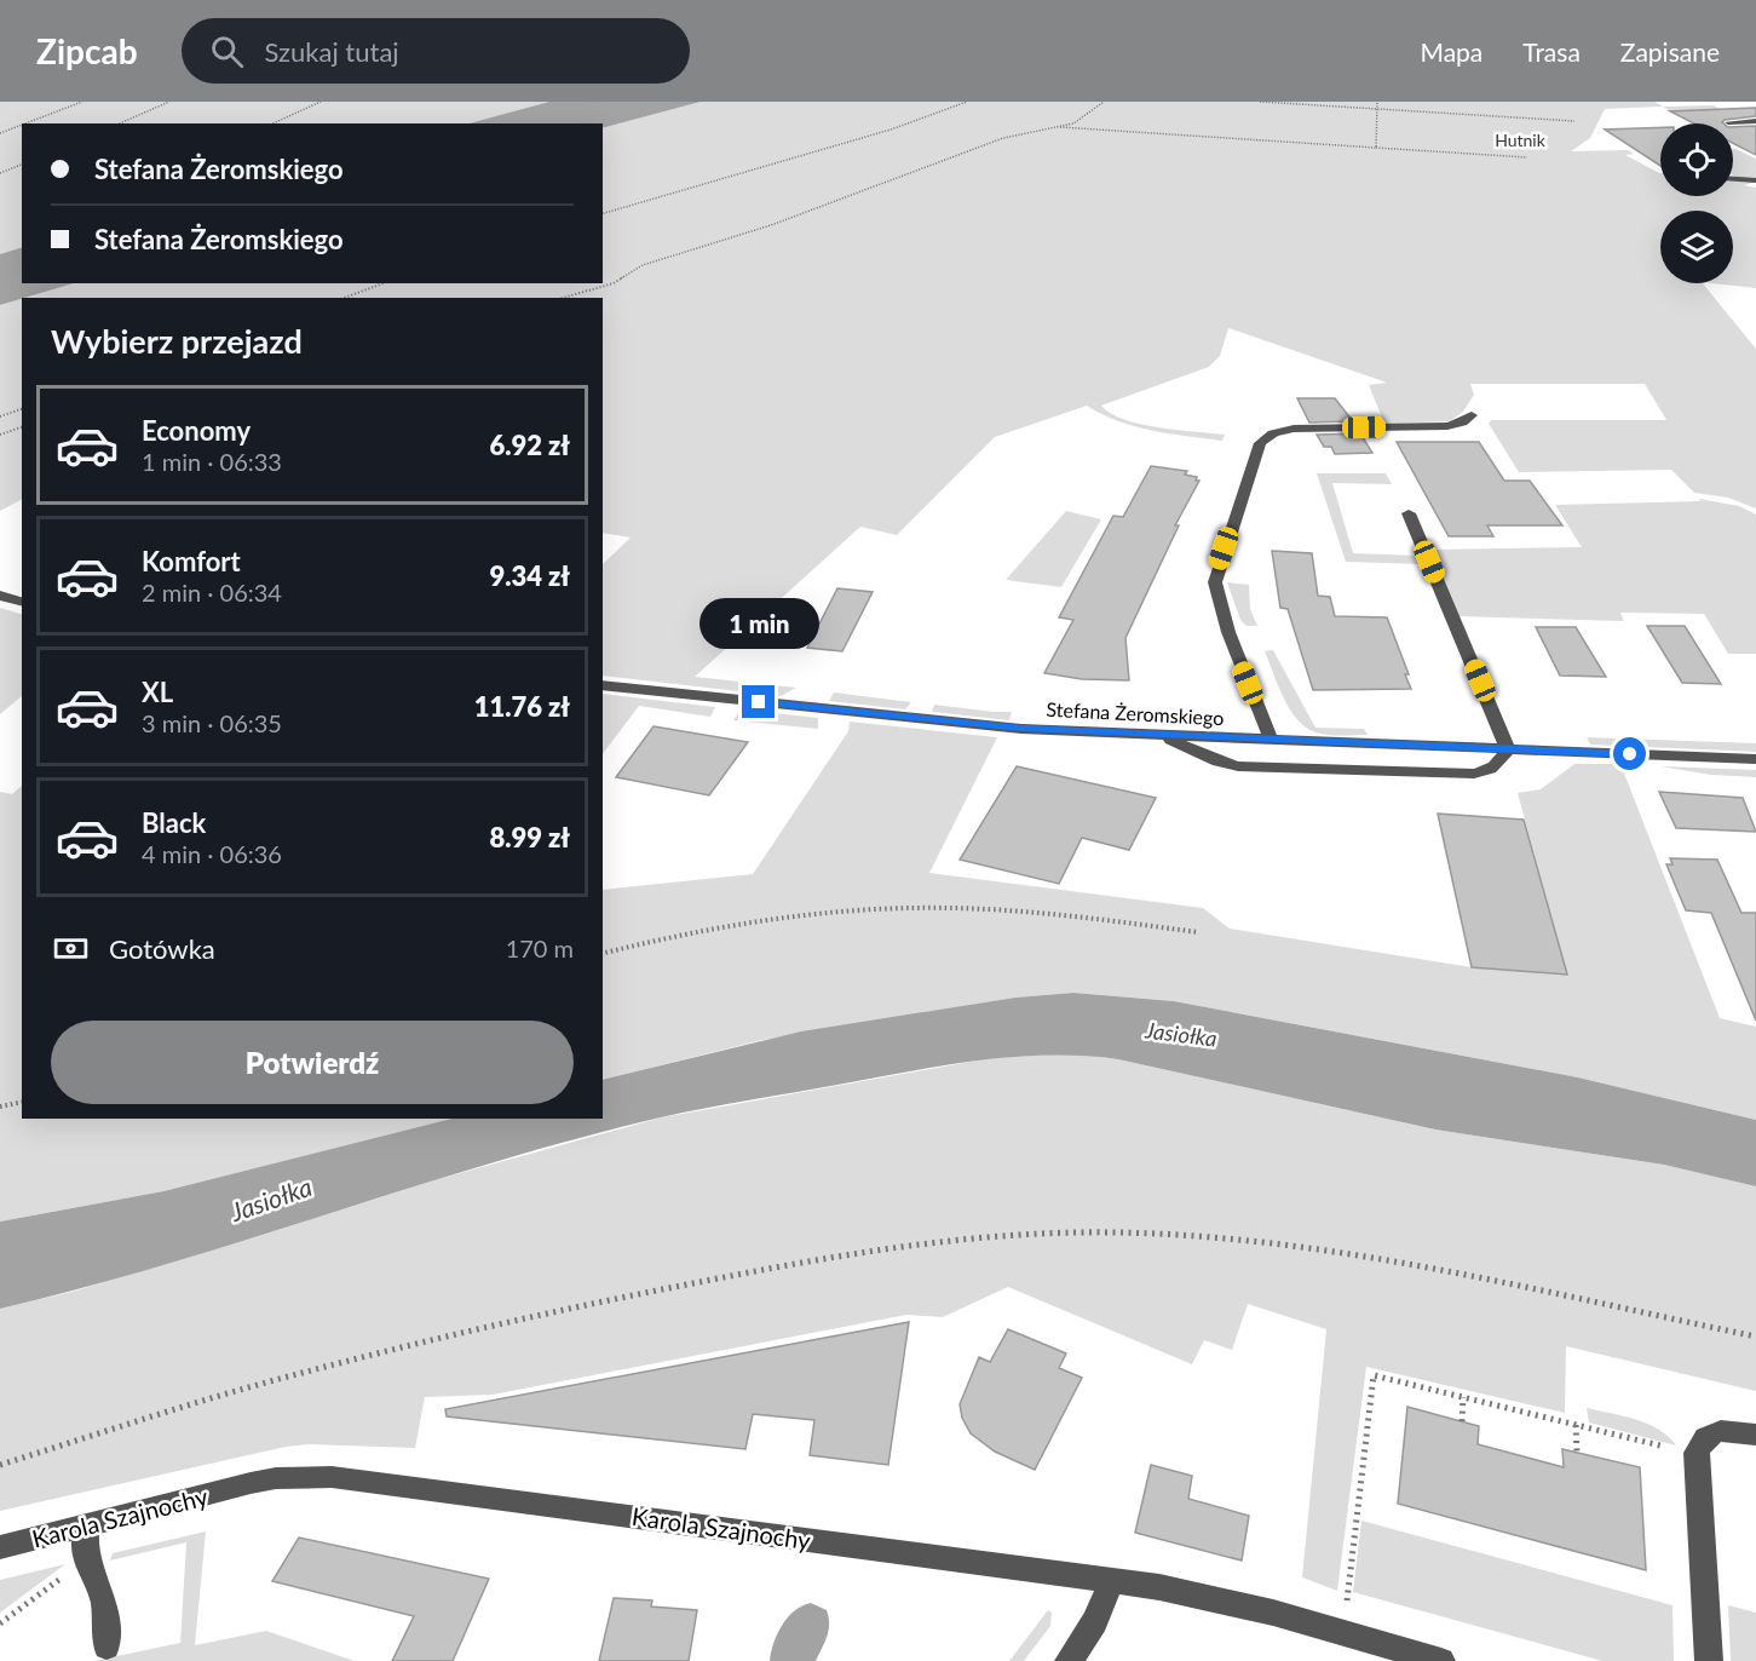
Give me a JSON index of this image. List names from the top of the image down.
{
  "streets": {
    "street": ["Stefana Żeromskiego", "Karola Szajnochy"]
  },
  "water": ["Jasiołka"],
  "parks": ["Hutnik"],
  "page": {
    "header": "Zipcab",
    "search": "Szukaj tutaj",
    "nav": ["Mapa", "Trasa", "Zapisane"],
    "banner": ["Stefana Żeromskiego", "Stefana Żeromskiego"],
    "heading": "Wybierz przejazd",
    "list": [
      {
        "name": "Economy",
        "note": "1 min · 06:33",
        "value": "6.92 zł"
      },
      {
        "name": "Komfort",
        "note": "2 min · 06:34",
        "value": "9.34 zł"
      },
      {
        "name": "XL",
        "note": "3 min · 06:35",
        "value": "11.76 zł"
      },
      {
        "name": "Black",
        "note": "4 min · 06:36",
        "value": "8.99 zł"
      }
    ],
    "bubble": "1 min",
    "pay": ["Gotówka", "170 m"],
    "buttons": "Potwierdź"
  }
}
